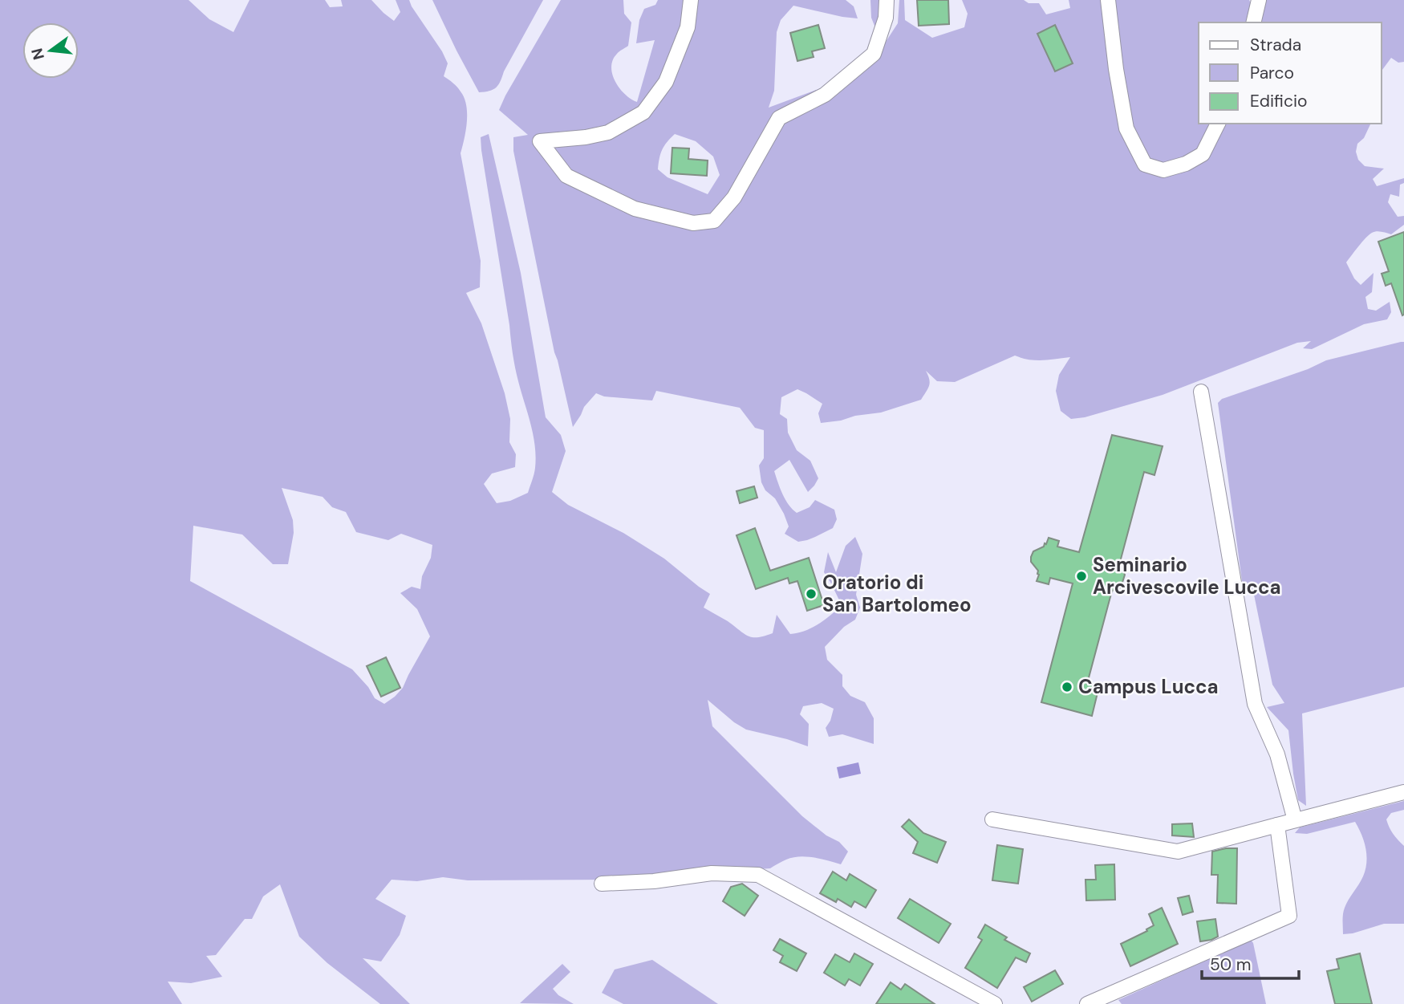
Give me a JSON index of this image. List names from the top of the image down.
{
  "places": ["Seminario Arcivescovile Lucca", "Oratorio di San Bartolomeo", "Campus Lucca"],
  "legend": ["Strada", "Parco", "Edificio"],
  "scale_bar": "50 m",
  "north": "left"
}
